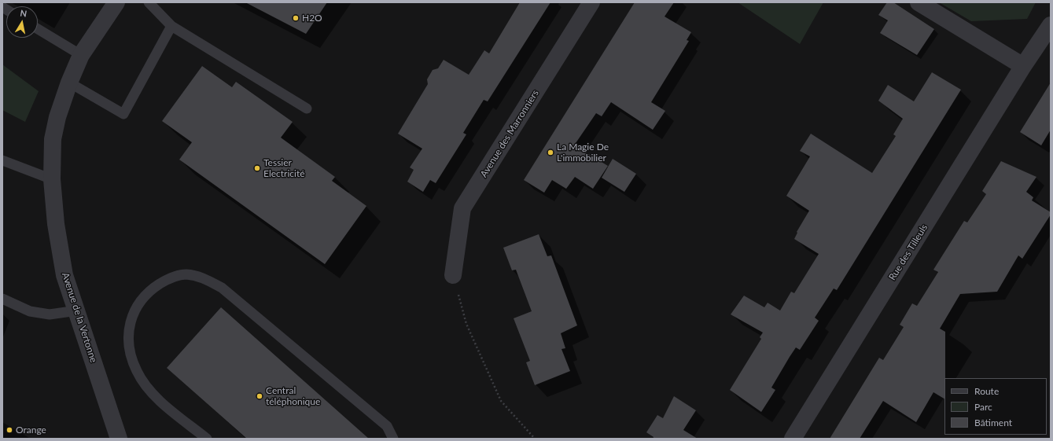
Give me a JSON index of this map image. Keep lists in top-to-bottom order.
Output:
{
  "streets": {
    "street": ["Avenue des Marronniers", "Rue des Tilleuls", "Avenue de la Vertonne"]
  },
  "places": [
    "H2O",
    "La Magie De L'immobilier",
    "Tessier Electricité",
    "Central téléphonique",
    "Orange"
  ],
  "legend": ["Route", "Parc", "Bâtiment"],
  "north": "top"
}
